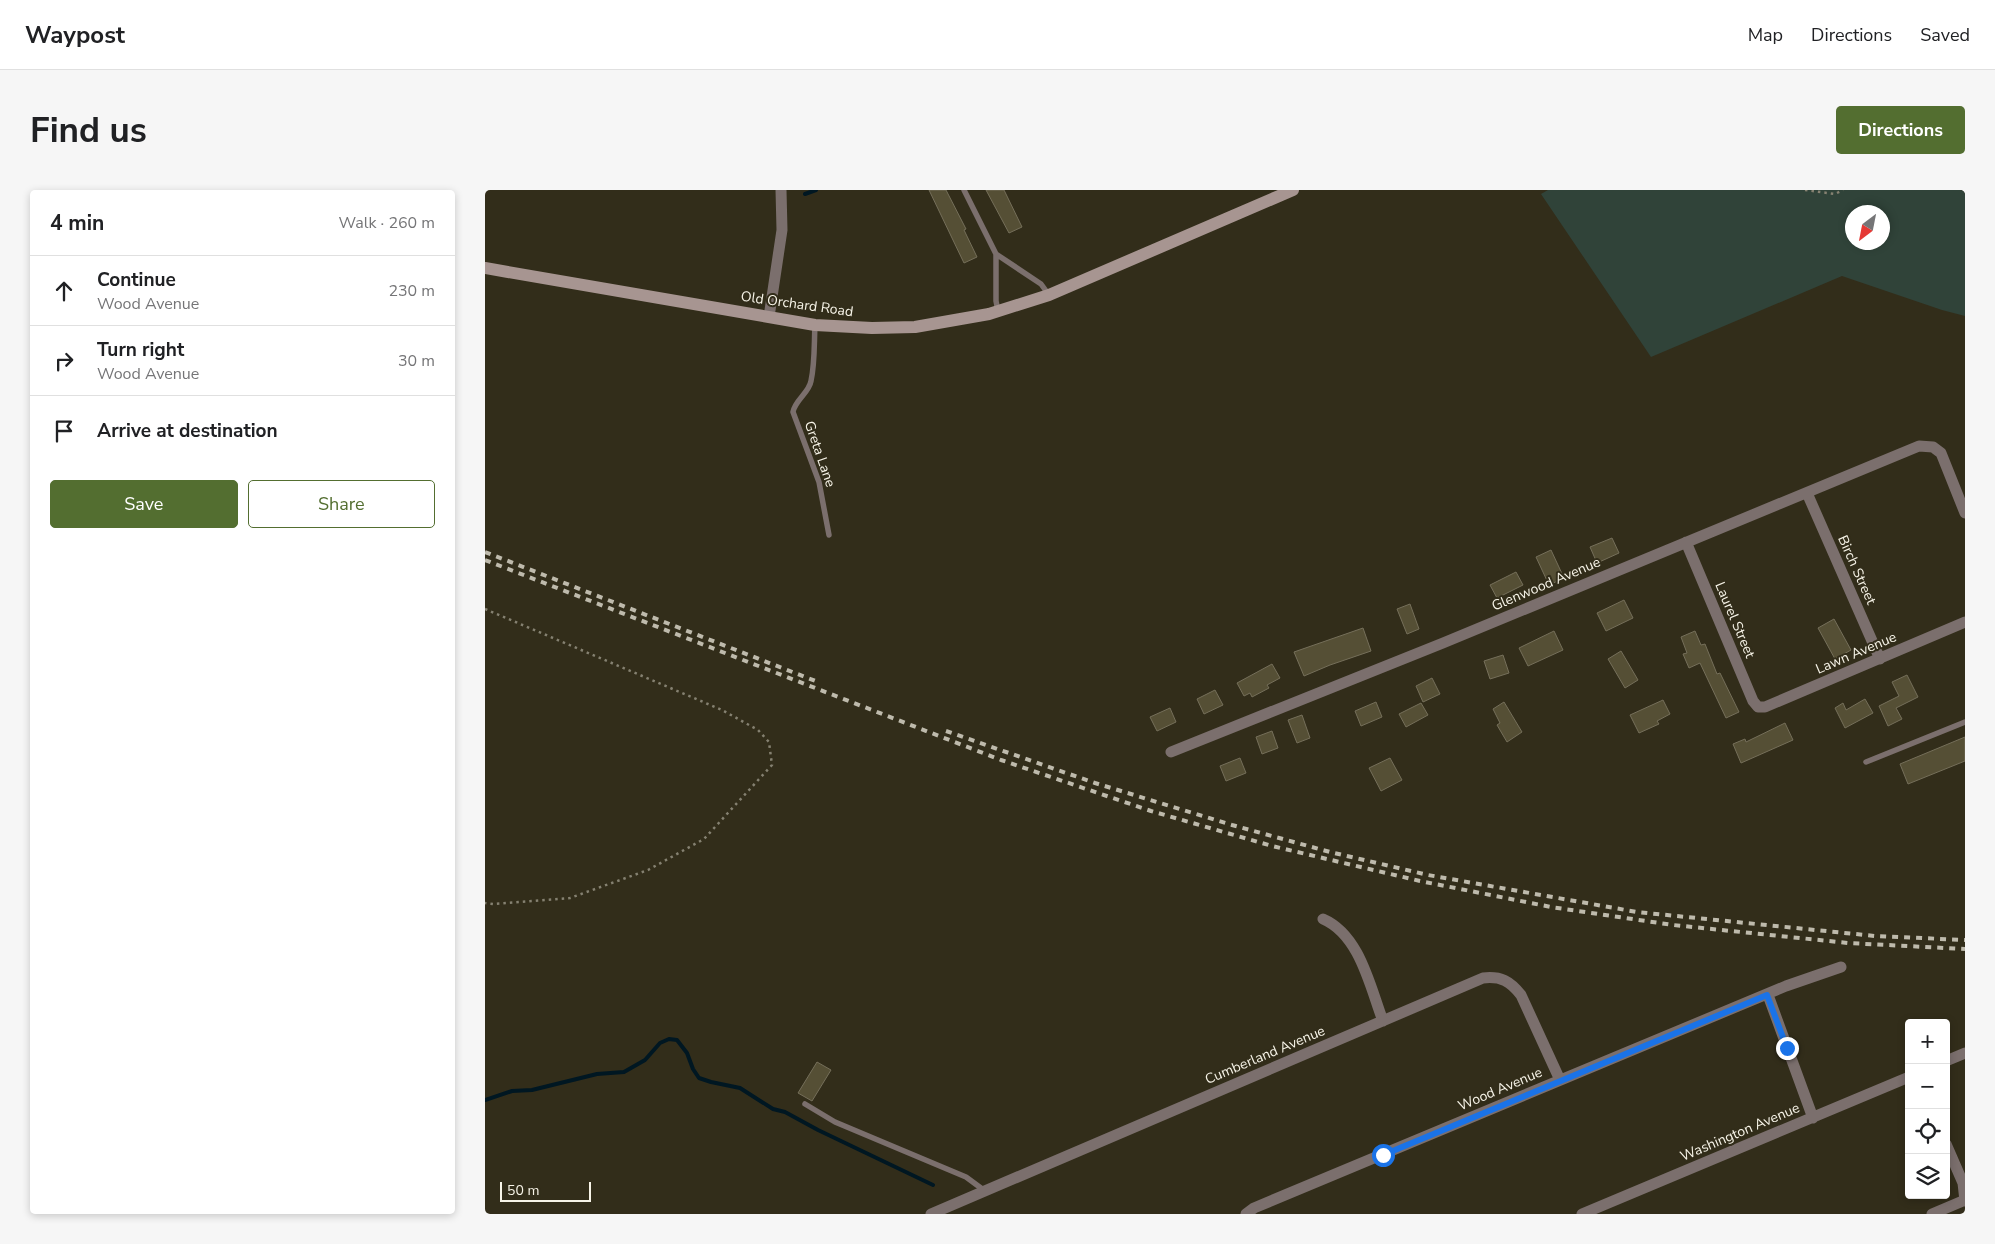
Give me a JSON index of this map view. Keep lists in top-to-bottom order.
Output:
{
  "streets": {
    "street": [
      "Old Orchard Road",
      "Birch Street",
      "Glenwood Avenue",
      "Laurel Street",
      "Lawn Avenue",
      "Cumberland Avenue",
      "Wood Avenue",
      "Washington Avenue"
    ],
    "lane": ["Greta Lane"]
  },
  "crossings": [
    ["Old Orchard Road", "Greta Lane"],
    ["Birch Street", "Glenwood Avenue"],
    ["Birch Street", "Lawn Avenue"],
    ["Glenwood Avenue", "Laurel Street"],
    ["Laurel Street", "Lawn Avenue"],
    ["Cumberland Avenue", "Wood Avenue"]
  ],
  "scale_bar": "50 m",
  "north": "bottom left",
  "page": {
    "header": "Waypost",
    "nav": ["Map", "Directions", "Saved"],
    "buttons": [
      "Directions",
      ["Save", "Share"]
    ],
    "title": "Find us",
    "heading": ["4 min", "Walk · 260 m"],
    "list": [
      ["Continue", "Wood Avenue", "230 m"],
      ["Turn right", "Wood Avenue", "30 m"],
      "Arrive at destination"
    ],
    "map_buttons": ["+", "−"],
    "scale": "50 m"
  }
}
